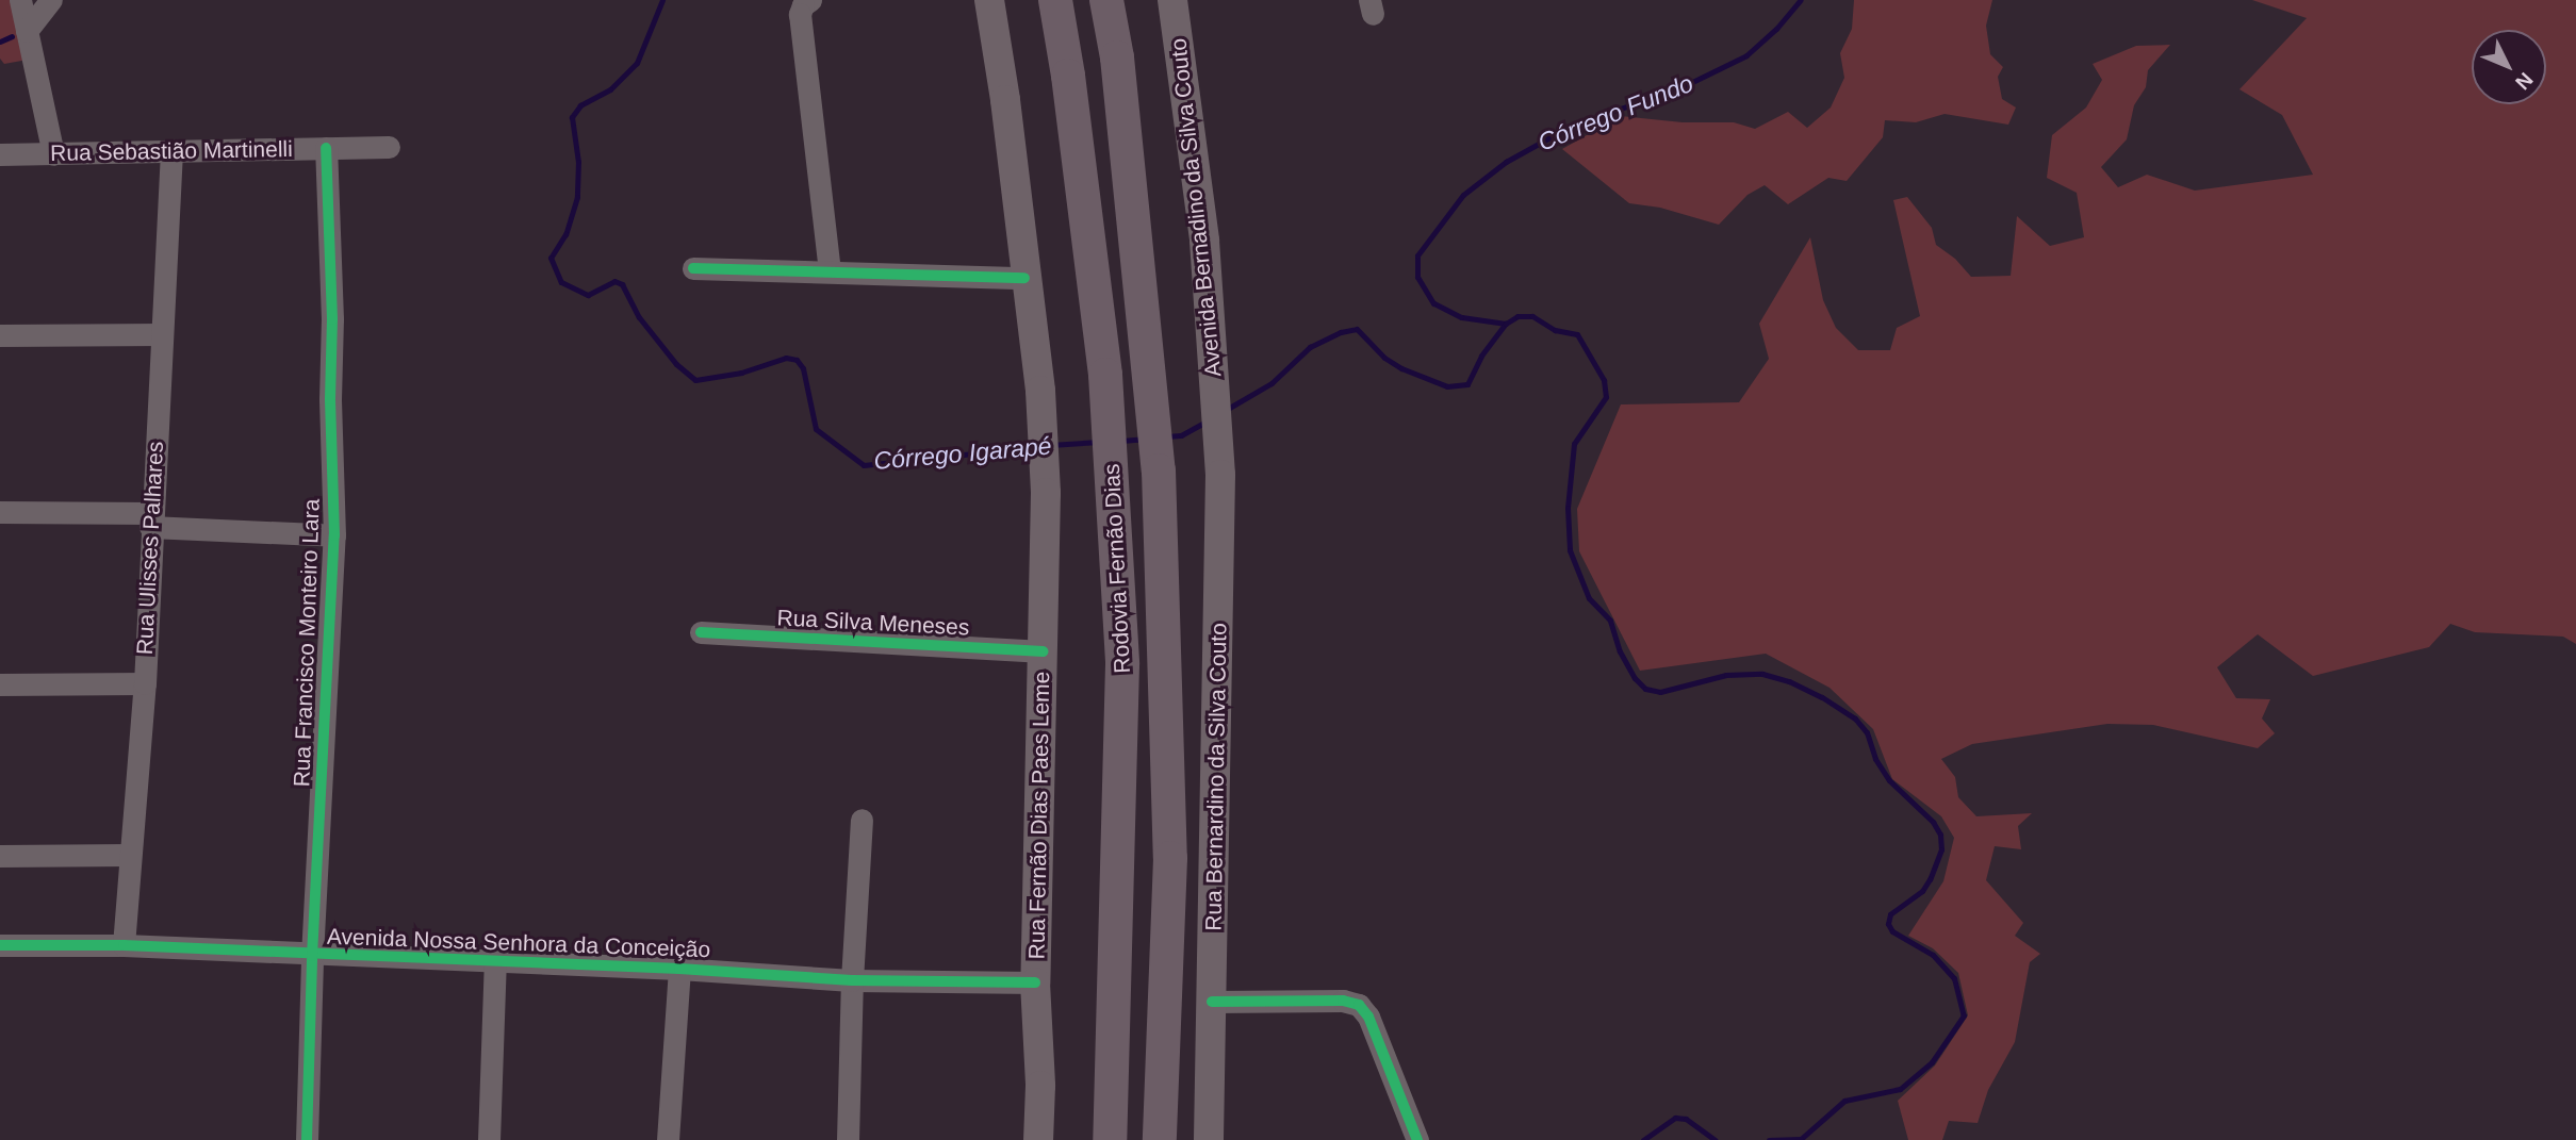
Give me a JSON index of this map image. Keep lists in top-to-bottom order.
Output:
{
  "streets": {
    "highway": ["Rodovia Fernão Dias"],
    "main road": ["Avenida Bernadino da Silva Couto", "Rua Bernardino da Silva Couto", "Rua Fernão Dias Paes Leme"],
    "street": [
      "Rua Sebastião Martinelli",
      "Rua Ulisses Palhares",
      "Rua Silva Meneses",
      "Rua Francisco Monteiro Lara",
      "Avenida Nossa Senhora da Conceição"
    ]
  },
  "crossings": [
    ["Rua Sebastião Martinelli", "Rua Ulisses Palhares"],
    ["Rua Sebastião Martinelli", "Rua Francisco Monteiro Lara"],
    ["Avenida Bernadino da Silva Couto", "Rua Bernardino da Silva Couto"],
    ["Rua Ulisses Palhares", "Avenida Nossa Senhora da Conceição"],
    ["Rua Silva Meneses", "Rua Fernão Dias Paes Leme"],
    ["Rua Francisco Monteiro Lara", "Avenida Nossa Senhora da Conceição"],
    ["Rua Fernão Dias Paes Leme", "Avenida Nossa Senhora da Conceição"]
  ],
  "water": ["Córrego Fundo", "Córrego Igarapé"],
  "north": "bottom right"
}
